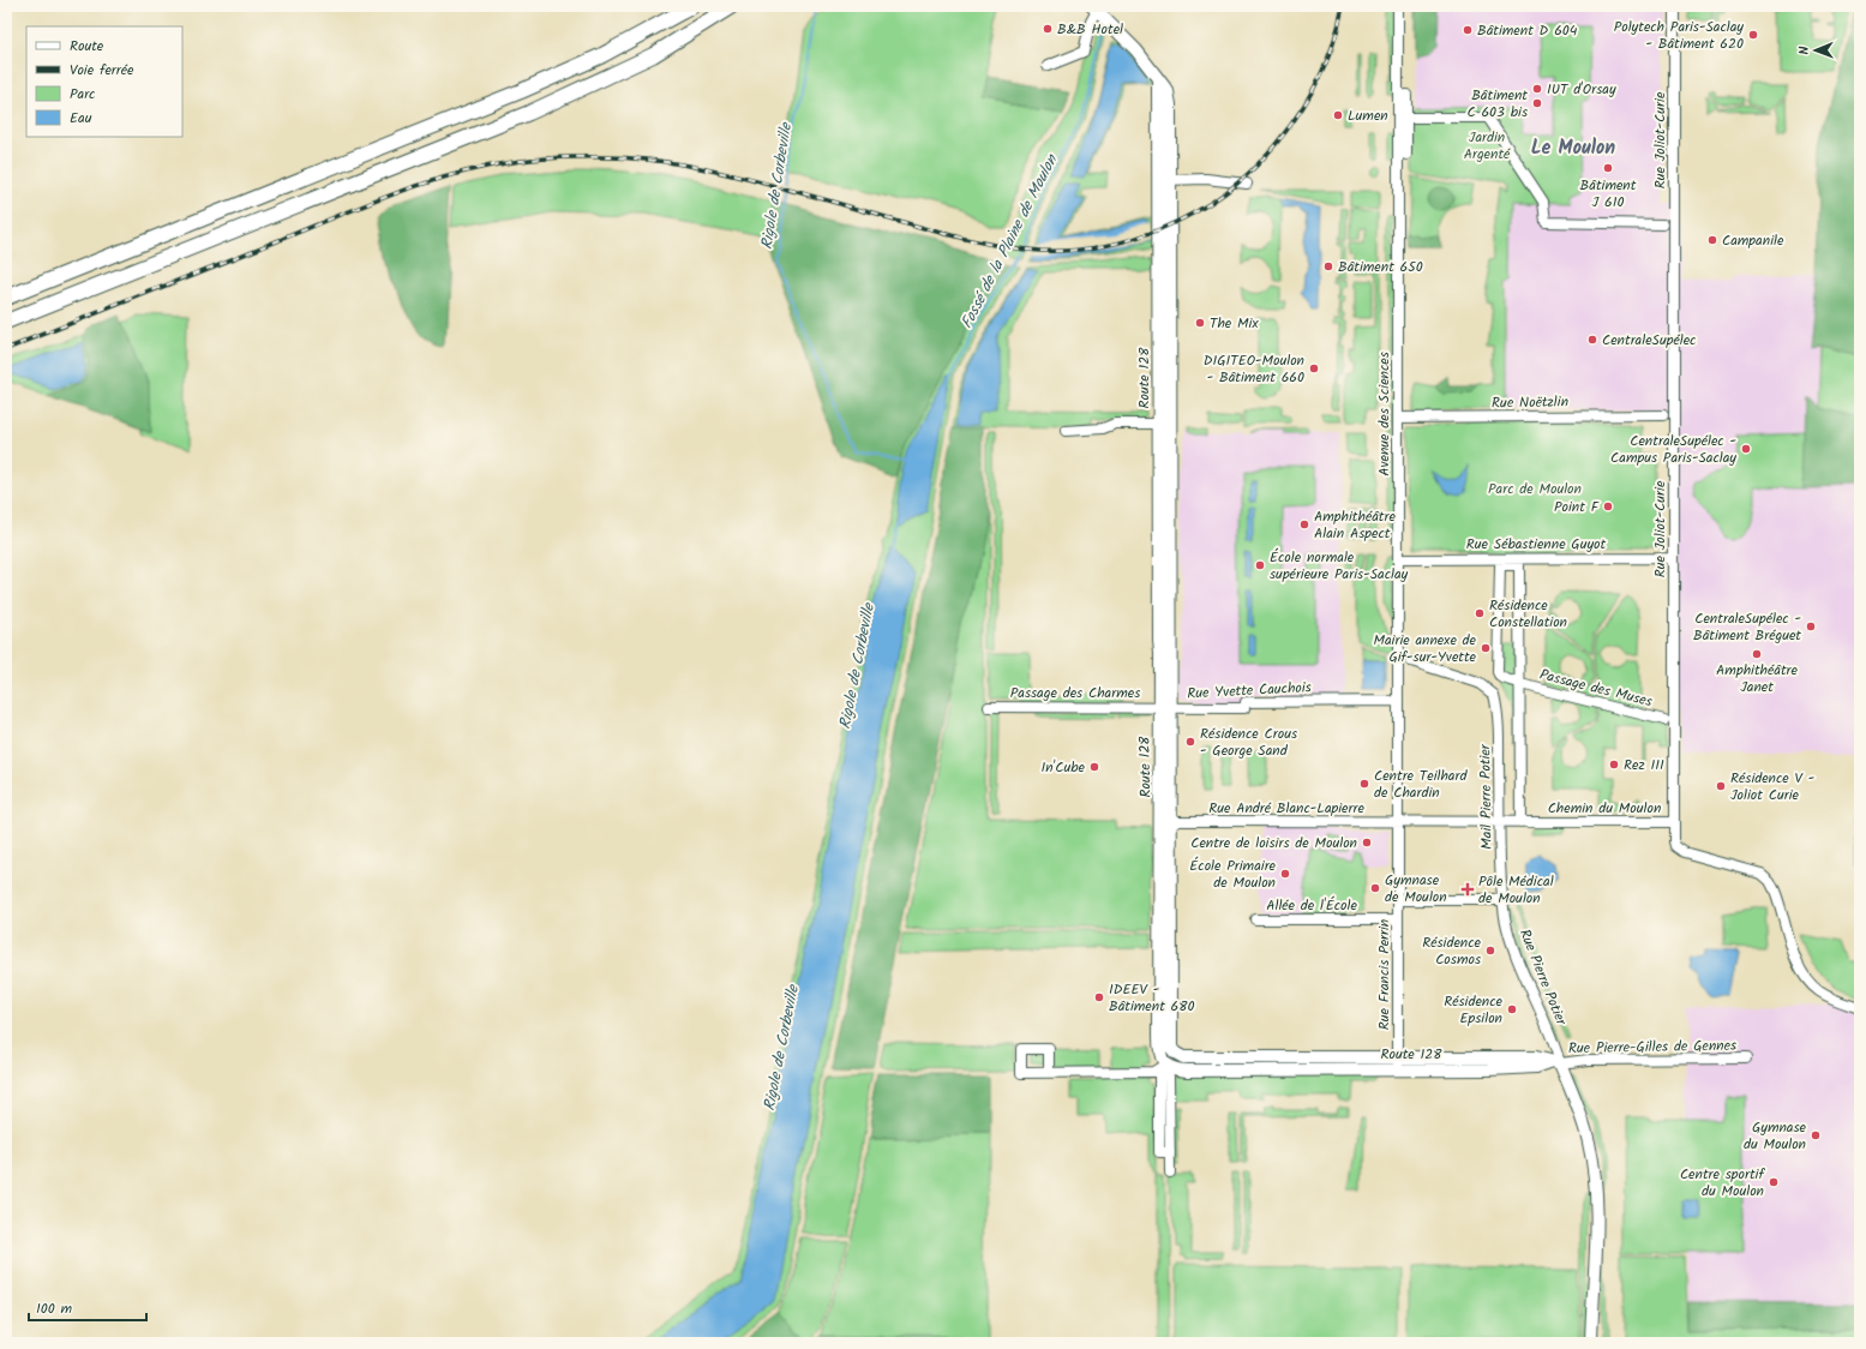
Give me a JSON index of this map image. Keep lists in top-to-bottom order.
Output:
{
  "streets": {
    "main road": ["Route 128"],
    "street": [
      "Rue Joliot-Curie",
      "Rue Noëtzlin",
      "Avenue des Sciences",
      "Rue Sébastienne Guyot",
      "Passage des Muses",
      "Rue Yvette Cauchois",
      "Passage des Charmes",
      "Mail Pierre Potier",
      "Rue André Blanc-Lapierre",
      "Chemin du Moulon",
      "Allée de l'École",
      "Rue Francis Perrin",
      "Rue Pierre Potier",
      "Rue Pierre-Gilles de Gennes"
    ]
  },
  "crossings": [
    ["Rue Joliot-Curie", "Rue Sébastienne Guyot"],
    ["Rue Joliot-Curie", "Chemin du Moulon"],
    ["Route 128", "Rue Yvette Cauchois"],
    ["Route 128", "Passage des Charmes"],
    ["Route 128", "Rue André Blanc-Lapierre"],
    ["Route 128", "Rue Francis Perrin"],
    ["Route 128", "Rue Pierre Potier"],
    ["Route 128", "Rue Pierre-Gilles de Gennes"],
    ["Rue Noëtzlin", "Avenue des Sciences"],
    ["Avenue des Sciences", "Rue Sébastienne Guyot"],
    ["Avenue des Sciences", "Rue Yvette Cauchois"],
    ["Avenue des Sciences", "Rue André Blanc-Lapierre"],
    ["Avenue des Sciences", "Rue Francis Perrin"],
    ["Rue Yvette Cauchois", "Passage des Charmes"],
    ["Mail Pierre Potier", "Rue André Blanc-Lapierre"],
    ["Mail Pierre Potier", "Chemin du Moulon"],
    ["Mail Pierre Potier", "Rue Pierre Potier"],
    ["Rue André Blanc-Lapierre", "Chemin du Moulon"],
    ["Rue André Blanc-Lapierre", "Rue Francis Perrin"],
    ["Allée de l'École", "Rue Francis Perrin"],
    ["Rue Pierre Potier", "Rue Pierre-Gilles de Gennes"]
  ],
  "districts": ["Le Moulon"],
  "water": ["Rigole de Corbeville", "Fossé de la Plaine de Moulon"],
  "parks": ["Jardin Argenté", "Parc de Moulon"],
  "places": {
    "other": [
      "B&B Hotel",
      "Bâtiment D 604",
      "Polytech Paris-Saclay - Bâtiment 620",
      "IUT d'Orsay",
      "Bâtiment C 603 bis",
      "Lumen",
      "Bâtiment J 610",
      "Campanile",
      "Bâtiment 650",
      "The Mix",
      "CentraleSupélec",
      "DIGITEO-Moulon - Bâtiment 660",
      "CentraleSupélec - Campus Paris-Saclay",
      "Point F",
      "Amphithéâtre Alain Aspect",
      "École normale supérieure Paris-Saclay",
      "Résidence Constellation",
      "CentraleSupélec - Bâtiment Bréguet",
      "Mairie annexe de Gif-sur-Yvette",
      "Amphithéâtre Janet",
      "Résidence Crous - George Sand",
      "Rez III",
      "In'Cube",
      "Centre Teilhard de Chardin",
      "Résidence V - Joliot Curie",
      "Centre de loisirs de Moulon",
      "École Primaire de Moulon",
      "Gymnase de Moulon",
      "Résidence Cosmos",
      "IDEEV - Bâtiment 680",
      "Résidence Epsilon",
      "Gymnase du Moulon",
      "Centre sportif du Moulon"
    ],
    "health": ["Pôle Médical de Moulon"]
  },
  "legend": [
    "Route",
    "Voie ferrée",
    "Parc",
    "Eau"
  ],
  "scale_bar": "100 m",
  "north": "left"
}
